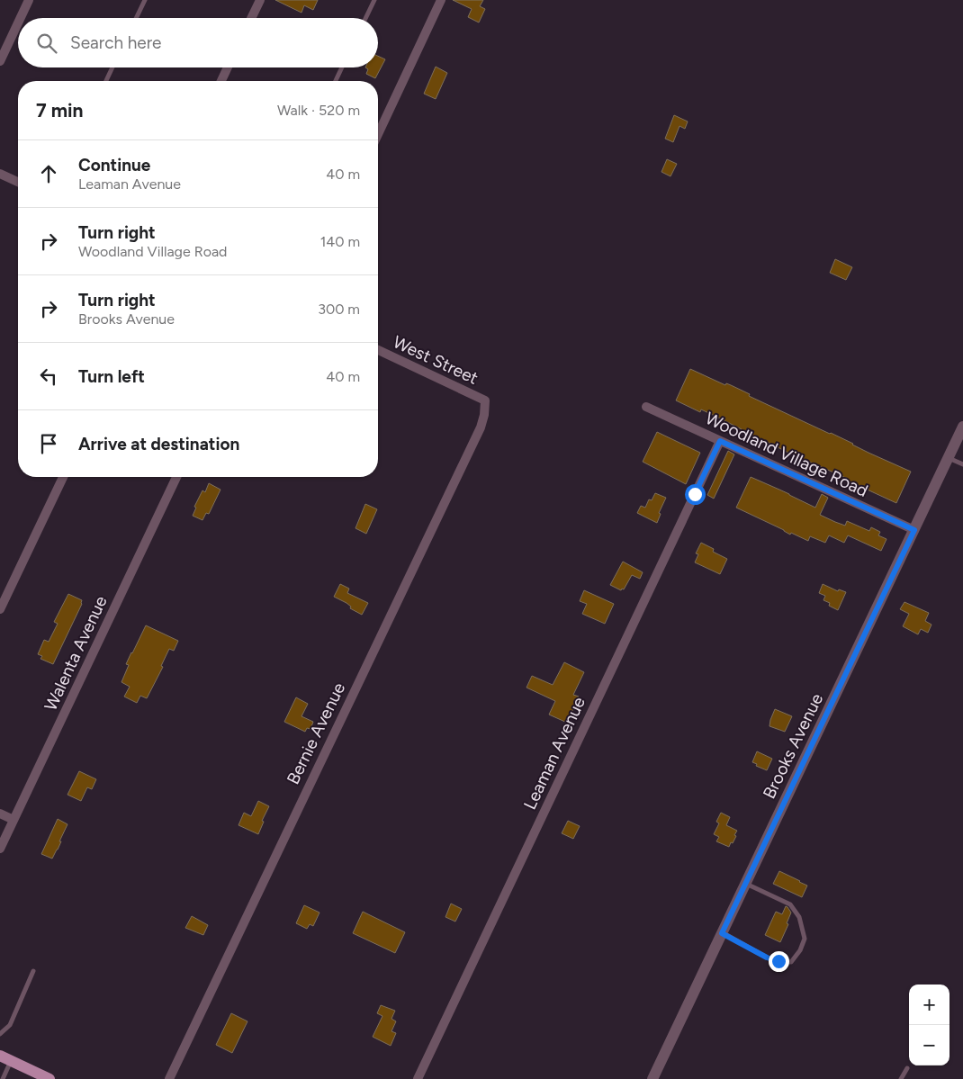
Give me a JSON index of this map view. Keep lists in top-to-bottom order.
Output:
{
  "streets": {
    "street": [
      "West Street",
      "Woodland Village Road",
      "Walenta Avenue",
      "Bernie Avenue",
      "Brooks Avenue",
      "Leaman Avenue"
    ]
  },
  "crossings": [
    ["West Street", "Bernie Avenue"],
    ["Woodland Village Road", "Brooks Avenue"],
    ["Woodland Village Road", "Leaman Avenue"]
  ],
  "page": {
    "search": "Search here",
    "heading": ["7 min", "Walk · 520 m"],
    "list": [
      ["Continue", "Leaman Avenue", "40 m"],
      ["Turn right", "Woodland Village Road", "140 m"],
      ["Turn right", "Brooks Avenue", "300 m"],
      ["Turn left", "40 m"],
      "Arrive at destination"
    ],
    "map_buttons": ["+", "−"]
  }
}
